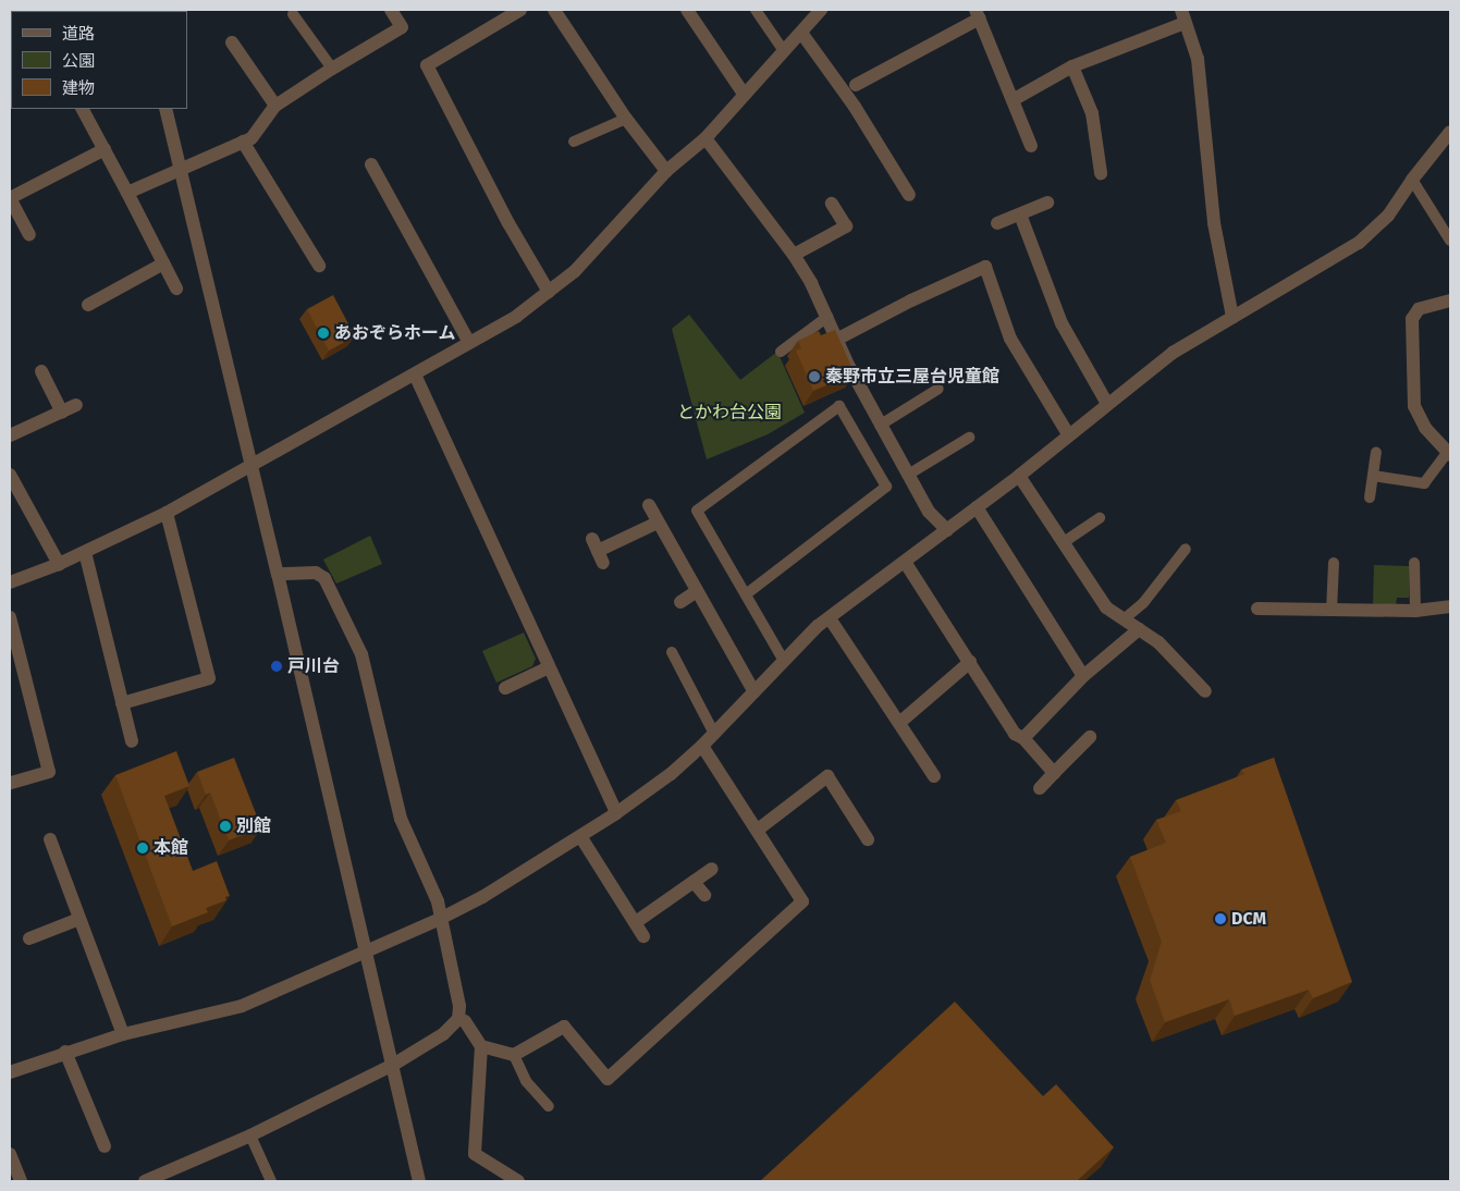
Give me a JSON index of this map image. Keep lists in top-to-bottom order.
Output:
{
  "parks": ["とかわ台公園"],
  "places": [
    "あおぞらホーム",
    "秦野市立三屋台児童館",
    "戸川台",
    "別館",
    "本館",
    "DCM"
  ],
  "legend": ["道路", "公園", "建物"]
}
